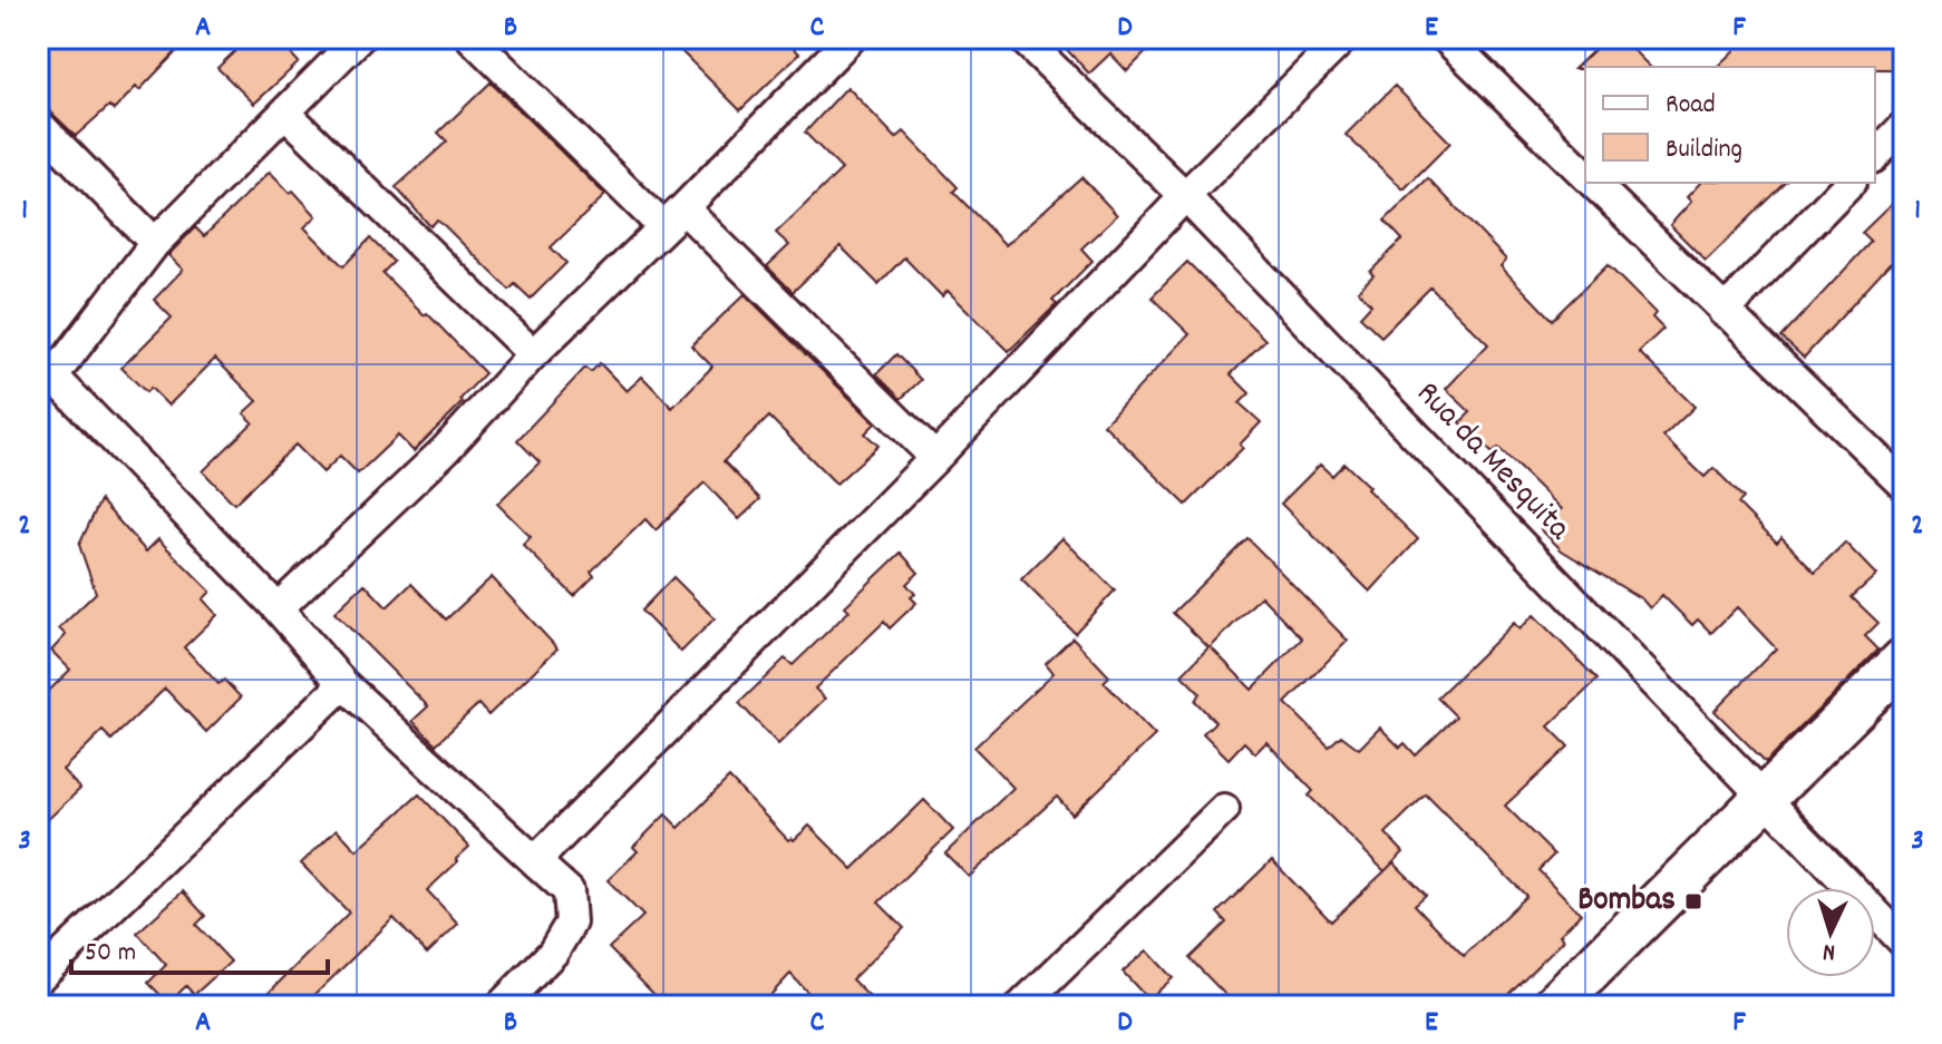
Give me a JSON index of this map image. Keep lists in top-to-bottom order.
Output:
{
  "streets": {
    "street": ["Rua da Mesquita"]
  },
  "places": {
    "transit": ["Bombas"]
  },
  "legend": ["Road", "Building"],
  "scale_bar": "50 m",
  "north": "bottom",
  "grid": {
    "columns": [
      "A",
      "B",
      "C",
      "D",
      "E",
      "F"
    ],
    "rows": ["1", "2", "3"]
  }
}
